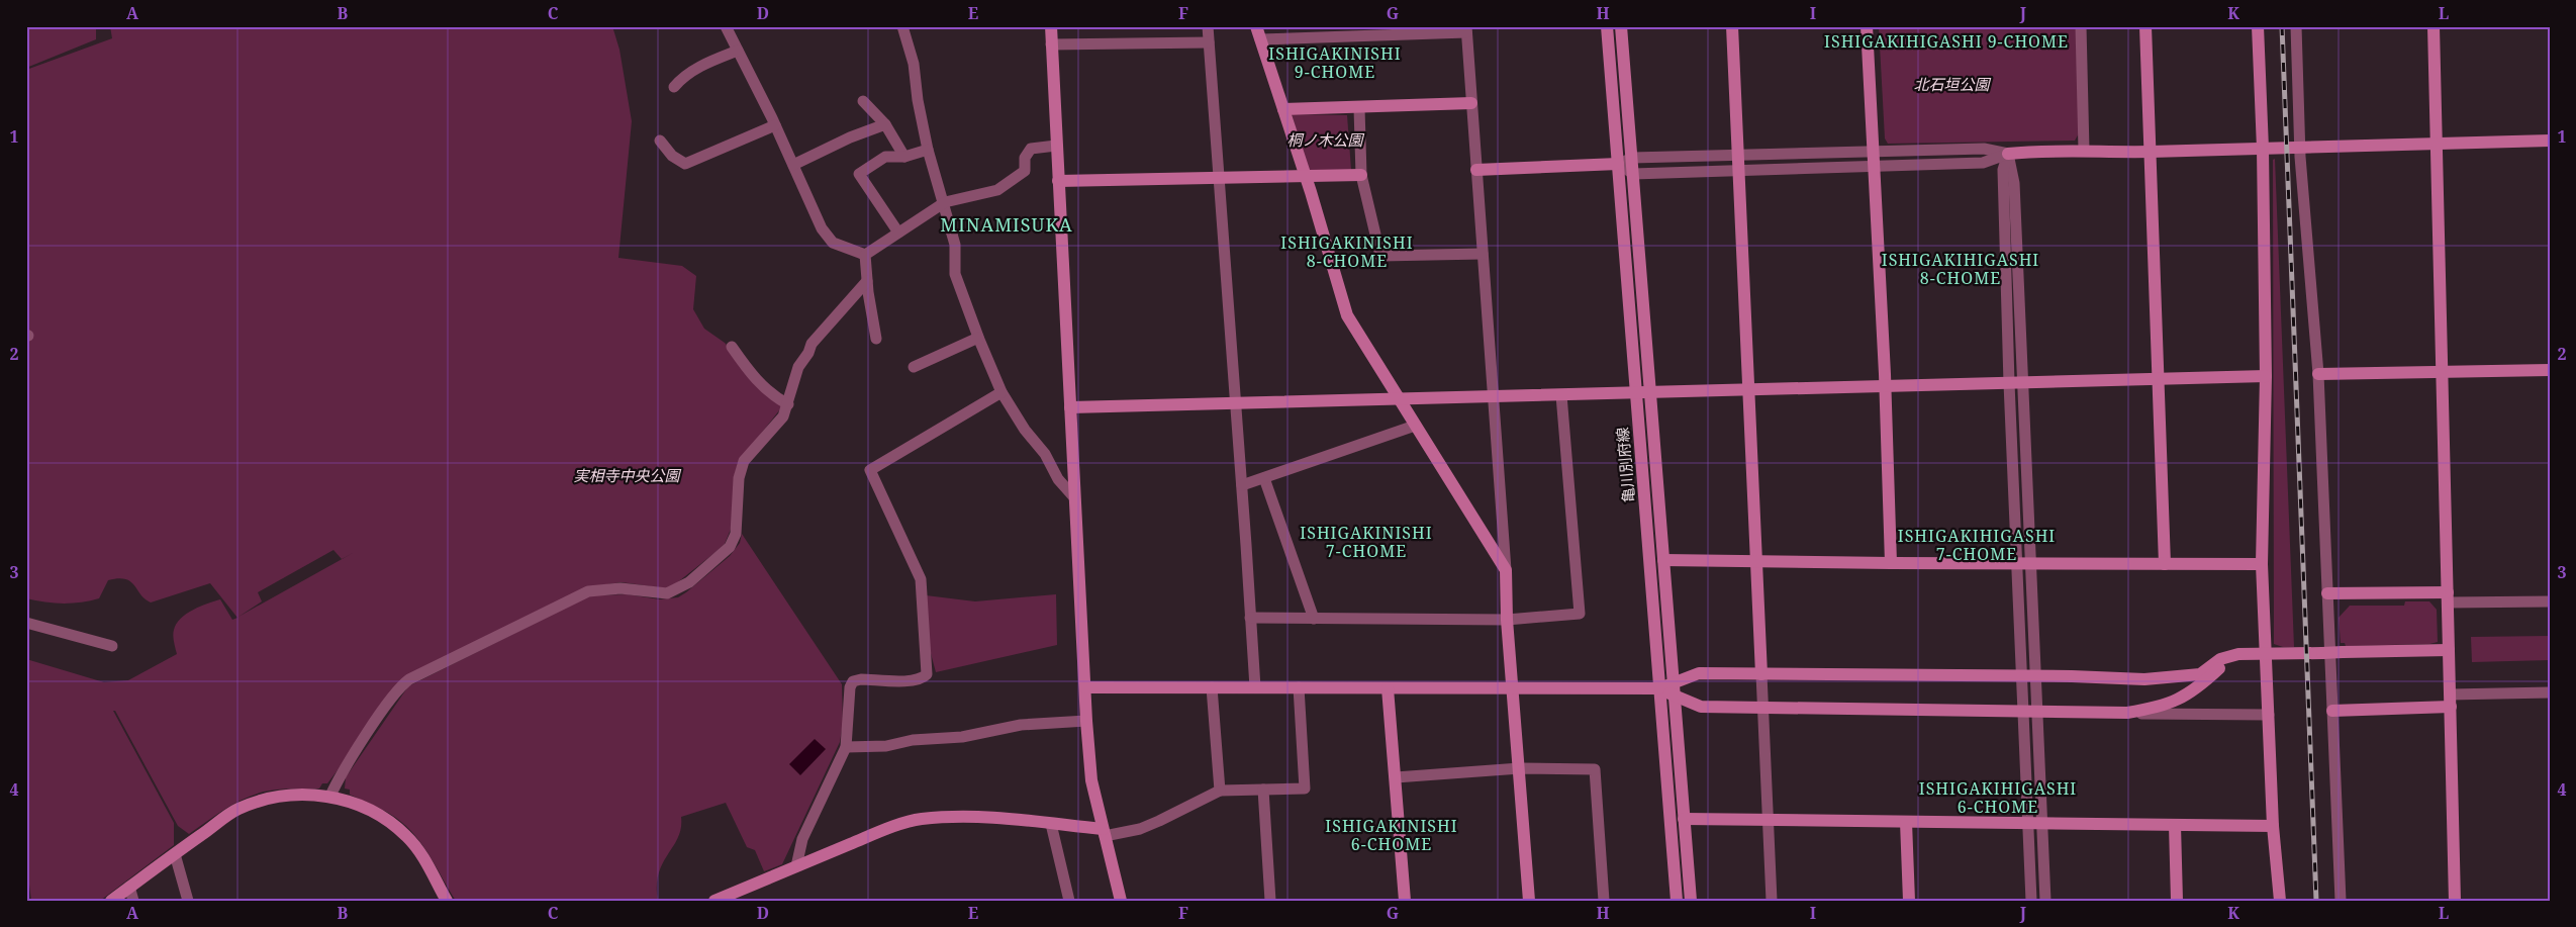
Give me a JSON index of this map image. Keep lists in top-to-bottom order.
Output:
{
  "streets": {
    "street": ["亀川別府線"]
  },
  "districts": [
    "ISHIGAKIHIGASHI 9-CHOME",
    "ISHIGAKINISHI 9-CHOME",
    "MINAMISUKA",
    "ISHIGAKINISHI 8-CHOME",
    "ISHIGAKIHIGASHI 8-CHOME",
    "ISHIGAKINISHI 7-CHOME",
    "ISHIGAKIHIGASHI 7-CHOME",
    "ISHIGAKIHIGASHI 6-CHOME",
    "ISHIGAKINISHI 6-CHOME"
  ],
  "parks": ["北石垣公園", "桐ノ木公園", "実相寺中央公園"],
  "grid": {
    "columns": [
      "A",
      "B",
      "C",
      "D",
      "E",
      "F",
      "G",
      "H",
      "I",
      "J",
      "K",
      "L"
    ],
    "rows": [
      "1",
      "2",
      "3",
      "4"
    ]
  }
}
